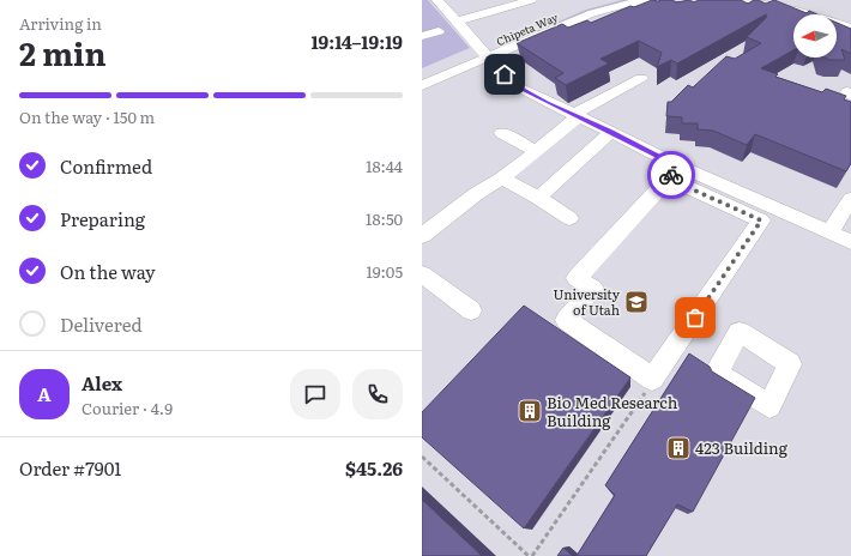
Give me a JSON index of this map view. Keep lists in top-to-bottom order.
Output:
{
  "streets": {
    "street": ["Chipeta Way"]
  },
  "places": {
    "school or university": ["University of Utah"],
    "building": ["Bio Med Research Building", "423 Building"]
  },
  "north": "left",
  "page": {
    "heading": ["2 min", "Arriving in", "19:14–19:19"],
    "panel": [
      "Alex",
      "Courier · 4.9",
      "Order #7901",
      "$45.26"
    ],
    "bar": "On the way · 150 m",
    "list": [
      ["Confirmed", "18:44"],
      ["Preparing", "18:50"],
      ["On the way", "19:05"],
      "Delivered"
    ],
    "round": "A"
  }
}
